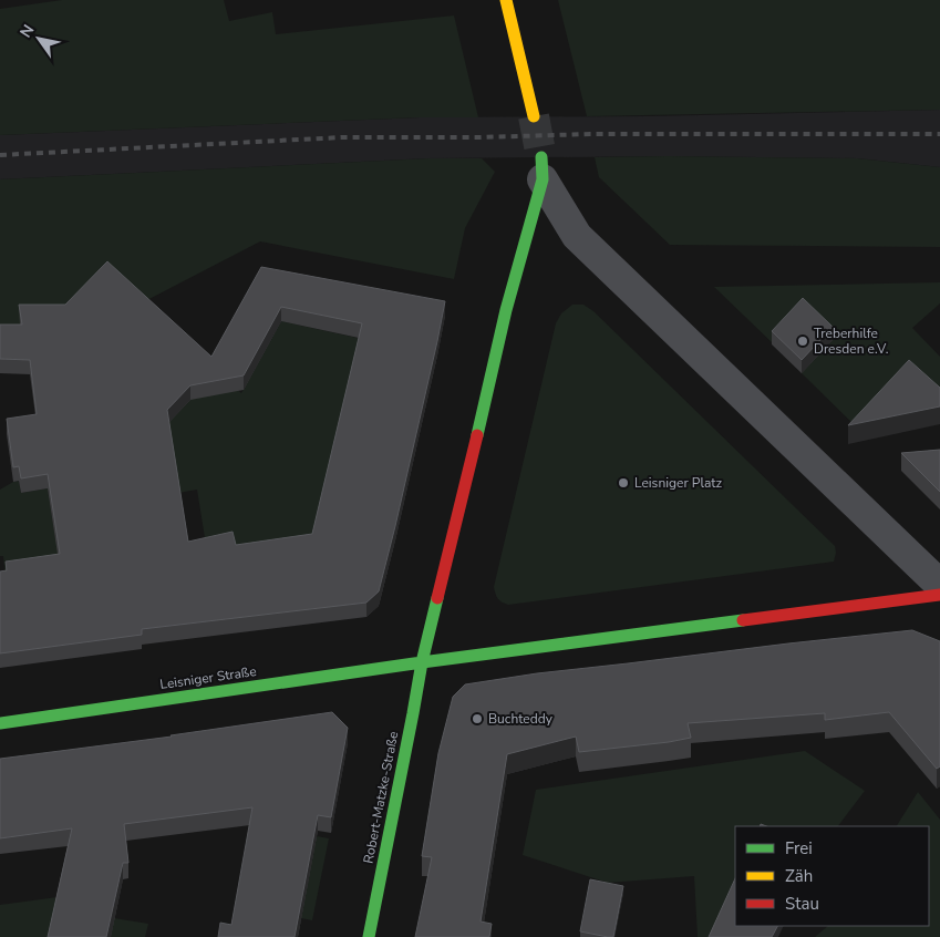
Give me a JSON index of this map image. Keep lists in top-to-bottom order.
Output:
{
  "streets": {
    "street": ["Leisniger Straße", "Robert-Matzke-Straße"]
  },
  "crossings": [
    ["Leisniger Straße", "Robert-Matzke-Straße"]
  ],
  "places": ["Treberhilfe Dresden e.V.", "Leisniger Platz", "Buchteddy"],
  "legend": ["Frei", "Zäh", "Stau"],
  "north": "top left"
}
